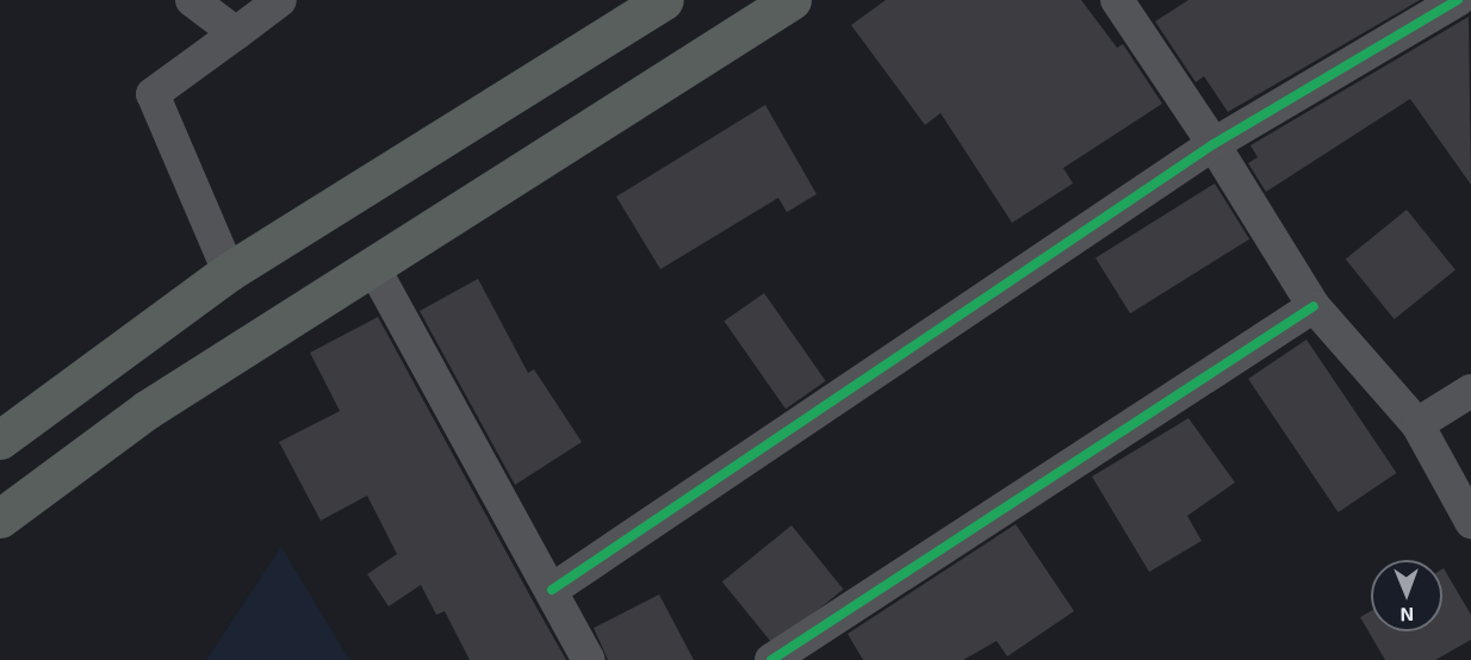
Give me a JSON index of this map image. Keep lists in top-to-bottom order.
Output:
{
  "north": "bottom"
}
